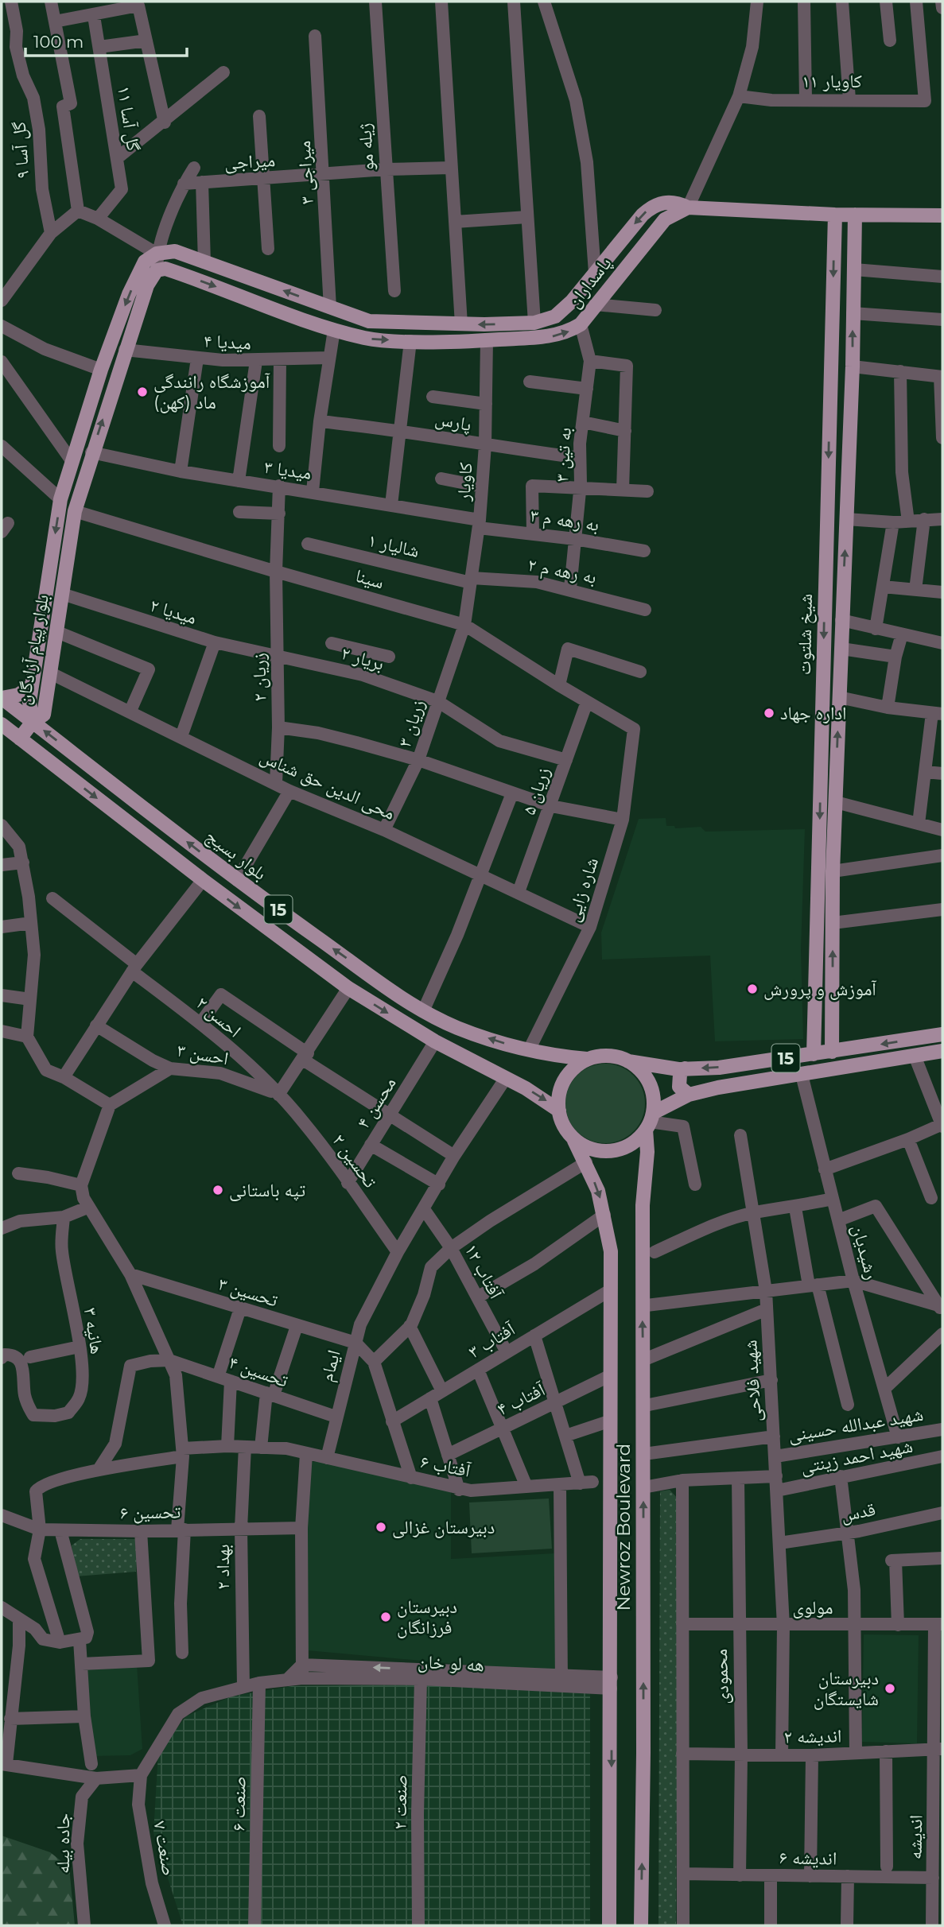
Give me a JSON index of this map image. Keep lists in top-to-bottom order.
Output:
{
  "streets": {
    "main road": [
      "پاسداران",
      "شیخ شلتوت",
      "بلوار پیام آزادگان",
      "بلوار بسیج",
      "15",
      "Newroz Boulevard"
    ],
    "street": [
      "کاویار ۱۱",
      "گل آسا ۱۱",
      "ژیله مو",
      "گل آسا ۹",
      "میراجی",
      "میراجی ۳",
      "میدیا ۴",
      "پارس",
      "به تین ۳",
      "میدیا ۳",
      "کاویار",
      "به رهه م ۳",
      "شالیار ۱",
      "به رهه م ۲",
      "سینا",
      "میدیا ۲",
      "بریار ۲",
      "زریان ۲",
      "زریان ۳",
      "محی الدین حق شناس",
      "زریان ۵",
      "شاره زایی",
      "احسن ۲",
      "احسن ۳",
      "محسن ۴",
      "تحسین ۲",
      "رشیدیان",
      "آفتاب ۱۲",
      "تحسین ۳",
      "هانیه ۳",
      "آفتاب ۳",
      "ایمام",
      "تحسین ۴",
      "شهید فلاحی",
      "آفتاب ۴",
      "شهید عبدالله حسینی",
      "شهید احمد زینتی",
      "آفتاب ۶",
      "تحسین ۶",
      "قدس",
      "بهداد ۲",
      "مولوی",
      "هه لو خان",
      "محمودی",
      "اندیشه ۲",
      "صنعت ۲",
      "صنعت ۶",
      "اندیشه",
      "جاده بیله",
      "صنعت ۷",
      "اندیشه ۶"
    ]
  },
  "crossings": [
    ["ژیله مو", "میراجی"],
    ["میراجی", "میراجی ۳"],
    ["پاسداران", "به تین ۳"],
    ["پاسداران", "کاویار"],
    ["پاسداران", "بلوار پیام آزادگان"],
    ["میدیا ۴", "بلوار پیام آزادگان"],
    ["پارس", "به تین ۳"],
    ["پارس", "کاویار"],
    ["به تین ۳", "به رهه م ۳"],
    ["به تین ۳", "به رهه م ۲"],
    ["میدیا ۳", "کاویار"],
    ["میدیا ۳", "به رهه م ۳"],
    ["میدیا ۳", "بلوار پیام آزادگان"],
    ["میدیا ۳", "زریان ۲"],
    ["کاویار", "به رهه م ۳"],
    ["کاویار", "شالیار ۱"],
    ["کاویار", "به رهه م ۲"],
    ["کاویار", "سینا"],
    ["کاویار", "زریان ۳"],
    ["شالیار ۱", "به رهه م ۲"],
    ["سینا", "بلوار پیام آزادگان"],
    ["سینا", "زریان ۲"],
    ["سینا", "زریان ۳"],
    ["سینا", "زریان ۵"],
    ["سینا", "شاره زایی"],
    ["میدیا ۲", "بلوار پیام آزادگان"],
    ["میدیا ۲", "بریار ۲"],
    ["میدیا ۲", "زریان ۲"],
    ["شیخ شلتوت", "15"],
    ["بلوار پیام آزادگان", "محی الدین حق شناس"],
    ["بلوار پیام آزادگان", "بلوار بسیج"],
    ["بریار ۲", "زریان ۲"],
    ["بریار ۲", "زریان ۳"],
    ["بریار ۲", "زریان ۵"],
    ["زریان ۲", "محی الدین حق شناس"],
    ["زریان ۳", "محی الدین حق شناس"],
    ["محی الدین حق شناس", "زریان ۵"],
    ["محی الدین حق شناس", "شاره زایی"],
    ["بلوار بسیج", "شاره زایی"],
    ["بلوار بسیج", "15"],
    ["بلوار بسیج", "Newroz Boulevard"],
    ["15", "محسن ۴"],
    ["15", "رشیدیان"],
    ["15", "ایمام"],
    ["15", "Newroz Boulevard"],
    ["احسن ۲", "احسن ۳"],
    ["احسن ۲", "تحسین ۲"],
    ["احسن ۳", "تحسین ۲"],
    ["محسن ۴", "تحسین ۲"],
    ["تحسین ۲", "ایمام"],
    ["رشیدیان", "شهید عبدالله حسینی"],
    ["آفتاب ۱۲", "آفتاب ۳"],
    ["آفتاب ۱۲", "ایمام"],
    ["تحسین ۳", "ایمام"],
    ["آفتاب ۳", "Newroz Boulevard"],
    ["ایمام", "تحسین ۴"],
    ["ایمام", "آفتاب ۶"],
    ["شهید فلاحی", "شهید عبدالله حسینی"],
    ["شهید فلاحی", "شهید احمد زینتی"],
    ["شهید فلاحی", "قدس"],
    ["شهید فلاحی", "مولوی"],
    ["شهید فلاحی", "اندیشه ۲"],
    ["آفتاب ۴", "Newroz Boulevard"],
    ["تحسین ۶", "بهداد ۲"],
    ["مولوی", "محمودی"],
    ["مولوی", "اندیشه"],
    ["هه لو خان", "صنعت ۲"],
    ["هه لو خان", "صنعت ۶"],
    ["محمودی", "اندیشه ۲"],
    ["محمودی", "اندیشه ۶"],
    ["اندیشه ۲", "اندیشه"],
    ["اندیشه", "اندیشه ۶"]
  ],
  "places": [
    "آموزشگاه رانندگی ماد (کهن)",
    "اداره جهاد",
    "آموزش و پرورش",
    "تپه باستانی",
    "دبیرستان غزالی",
    "دبیرستان فرزانگان",
    "دبیرستان شایستگان"
  ],
  "scale_bar": "100 m"
}
